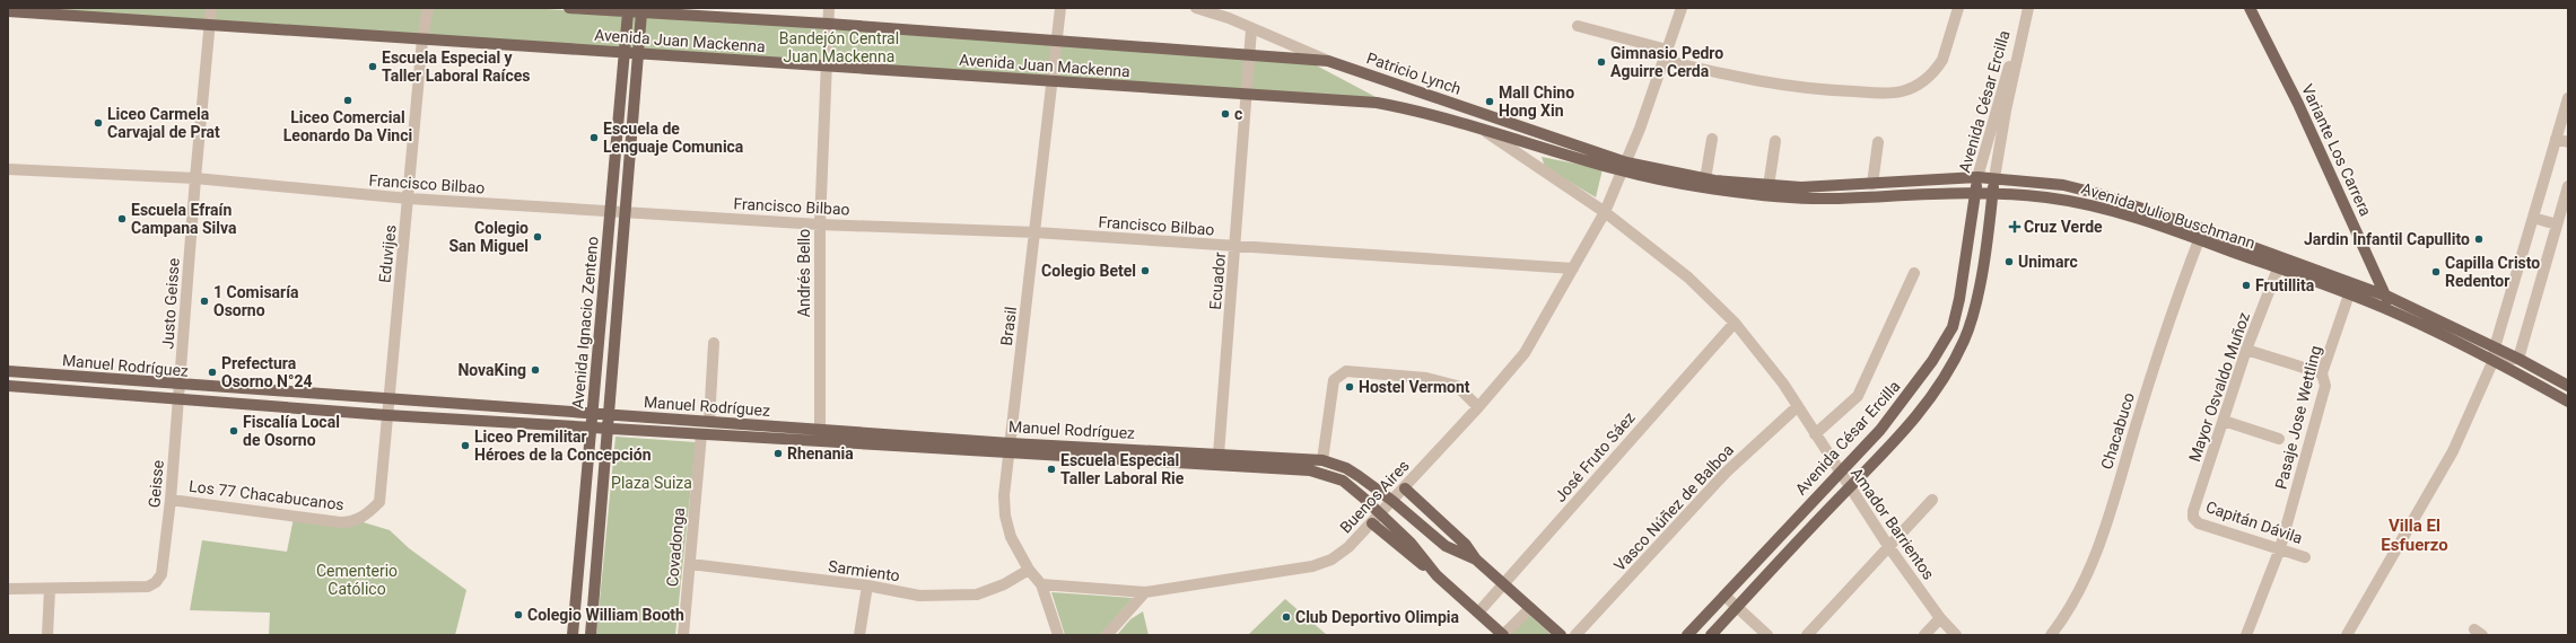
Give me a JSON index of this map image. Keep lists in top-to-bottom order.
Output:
{
  "streets": {
    "main road": [
      "Avenida Juan Mackenna",
      "Patricio Lynch",
      "Avenida César Ercilla",
      "Variante Los Carrera",
      "Avenida Julio Buschmann",
      "Avenida Ignacio Zenteno",
      "Manuel Rodríguez"
    ],
    "street": [
      "Francisco Bilbao",
      "Eduvijes",
      "Andrés Bello",
      "Ecuador",
      "Justo Geisse",
      "Brasil",
      "Mayor Osvaldo Muñoz",
      "Pasaje Jose Wettling",
      "Chacabuco",
      "José Fruto Sáez",
      "Geisse",
      "Los 77 Chacabucanos",
      "Buenos Aires",
      "Vasco Núñez de Balboa",
      "Capitán Dávila",
      "Amador Barrientos",
      "Covadonga",
      "Sarmiento"
    ]
  },
  "crossings": [
    ["Avenida Juan Mackenna", "Patricio Lynch"],
    ["Avenida Juan Mackenna", "Avenida Julio Buschmann"],
    ["Avenida Juan Mackenna", "Eduvijes"],
    ["Avenida Juan Mackenna", "Andrés Bello"],
    ["Avenida Juan Mackenna", "Ecuador"],
    ["Avenida Juan Mackenna", "Justo Geisse"],
    ["Avenida Juan Mackenna", "Avenida Ignacio Zenteno"],
    ["Avenida Juan Mackenna", "Brasil"],
    ["Avenida Juan Mackenna", "Buenos Aires"],
    ["Avenida Juan Mackenna", "Amador Barrientos"],
    ["Patricio Lynch", "Avenida Julio Buschmann"],
    ["Patricio Lynch", "Ecuador"],
    ["Patricio Lynch", "Buenos Aires"],
    ["Avenida César Ercilla", "Avenida Julio Buschmann"],
    ["Avenida César Ercilla", "Amador Barrientos"],
    ["Variante Los Carrera", "Avenida Julio Buschmann"],
    ["Francisco Bilbao", "Eduvijes"],
    ["Francisco Bilbao", "Andrés Bello"],
    ["Francisco Bilbao", "Ecuador"],
    ["Francisco Bilbao", "Justo Geisse"],
    ["Francisco Bilbao", "Avenida Ignacio Zenteno"],
    ["Francisco Bilbao", "Brasil"],
    ["Francisco Bilbao", "Buenos Aires"],
    ["Avenida Julio Buschmann", "Mayor Osvaldo Muñoz"],
    ["Avenida Julio Buschmann", "Pasaje Jose Wettling"],
    ["Avenida Julio Buschmann", "Chacabuco"],
    ["Avenida Julio Buschmann", "Buenos Aires"],
    ["Eduvijes", "Manuel Rodríguez"],
    ["Eduvijes", "Los 77 Chacabucanos"],
    ["Andrés Bello", "Manuel Rodríguez"],
    ["Ecuador", "Manuel Rodríguez"],
    ["Justo Geisse", "Manuel Rodríguez"],
    ["Justo Geisse", "Geisse"],
    ["Avenida Ignacio Zenteno", "Manuel Rodríguez"],
    ["Brasil", "Manuel Rodríguez"],
    ["Brasil", "Buenos Aires"],
    ["Brasil", "Sarmiento"],
    ["Manuel Rodríguez", "Geisse"],
    ["Manuel Rodríguez", "Buenos Aires"],
    ["Manuel Rodríguez", "Covadonga"],
    ["Mayor Osvaldo Muñoz", "Capitán Dávila"],
    ["Pasaje Jose Wettling", "Capitán Dávila"],
    ["José Fruto Sáez", "Amador Barrientos"],
    ["Geisse", "Los 77 Chacabucanos"],
    ["Buenos Aires", "Amador Barrientos"],
    ["Vasco Núñez de Balboa", "Amador Barrientos"],
    ["Covadonga", "Sarmiento"]
  ],
  "districts": ["Villa El Esfuerzo"],
  "parks": ["Bandejón Central Juan Mackenna", "Plaza Suiza", "Cementerio Católico"],
  "places": {
    "other": [
      "Gimnasio Pedro Aguirre Cerda",
      "Escuela Especial y Taller Laboral Raíces",
      "Liceo Comercial Leonardo Da Vinci",
      "Mall Chino Hong Xin",
      "c",
      "Liceo Carmela Carvajal de Prat",
      "Escuela de Lenguaje Comunica",
      "Escuela Efraín Campana Silva",
      "Colegio San Miguel",
      "Jardin Infantil Capullito",
      "Unimarc",
      "Colegio Betel",
      "Capilla Cristo Redentor",
      "Frutillita",
      "1 Comisaría Osorno",
      "NovaKing",
      "Prefectura Osorno N°24",
      "Hostel Vermont",
      "Fiscalía Local de Osorno",
      "Liceo Premilitar Héroes de la Concepción",
      "Rhenania",
      "Escuela Especial Taller Laboral Rie",
      "Colegio William Booth",
      "Club Deportivo Olimpia"
    ],
    "health": ["Cruz Verde"]
  }
}
